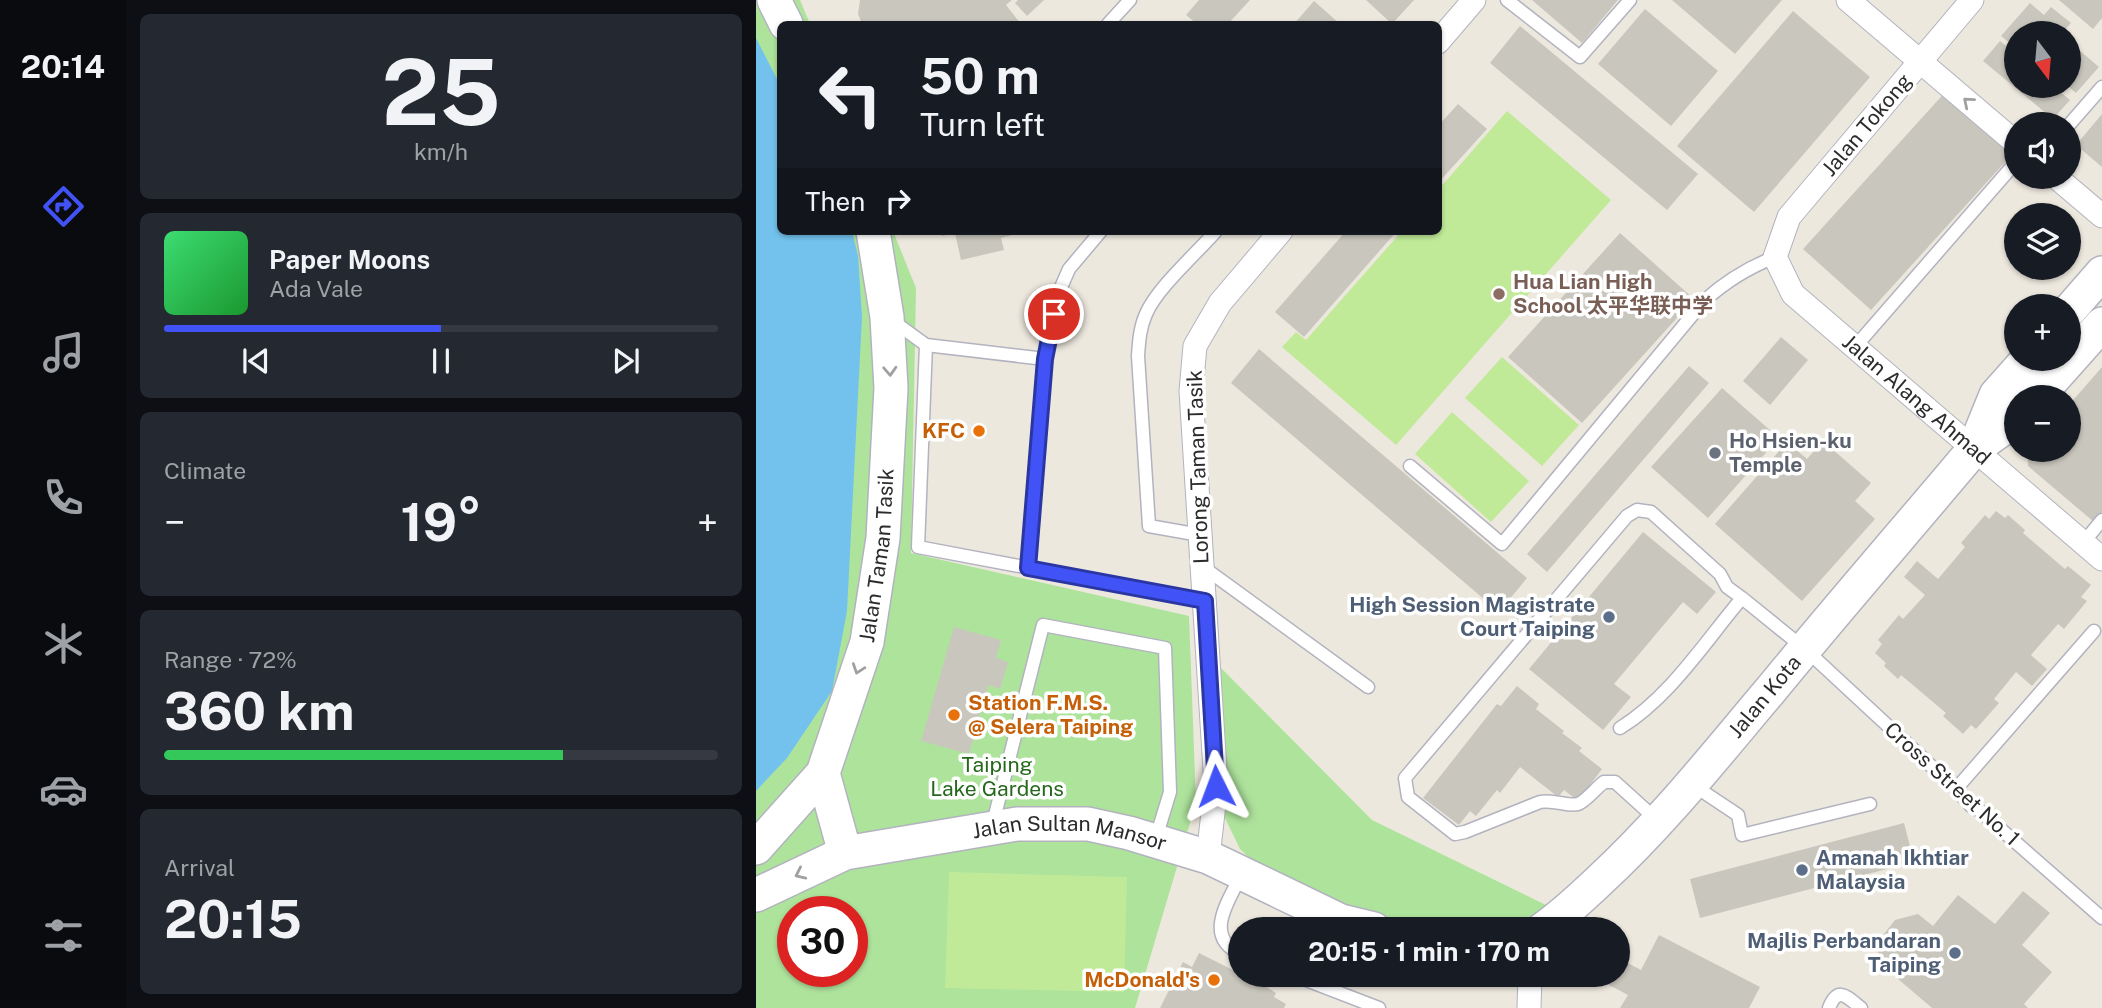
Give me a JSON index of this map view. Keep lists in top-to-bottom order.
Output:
{
  "streets": {
    "main road": ["Jalan Taman Tasik", "Jalan Kota", "Jalan Sultan Mansor"],
    "street": ["Jalan Tokong", "Jalan Alang Ahmad", "Lorong Taman Tasik"],
    "lane": ["Cross Street No. 1"]
  },
  "crossings": [
    ["Jalan Tokong", "Jalan Alang Ahmad"],
    ["Jalan Alang Ahmad", "Jalan Kota"],
    ["Lorong Taman Tasik", "Jalan Sultan Mansor"],
    ["Jalan Kota", "Cross Street No. 1"]
  ],
  "one_way": ["Jalan Taman Tasik"],
  "parks": ["Taiping Lake Gardens"],
  "places": [
    "Hua Lian High School 太平华联中学",
    "KFC",
    "Ho Hsien-ku Temple",
    "High Session Magistrate Court Taiping",
    "Station F.M.S. @ Selera Taiping",
    "Amanah Ikhtiar Malaysia",
    "Majlis Perbandaran Taiping",
    "McDonald's"
  ],
  "north": "bottom",
  "page": {
    "tabs": "20:14",
    "tile": [
      ["25", "km/h"],
      "Climate",
      ["Range · 72%", "360 km"],
      ["Arrival", "20:15"]
    ],
    "map_buttons": ["+", "−"],
    "turn": ["50 m", "Turn left"],
    "then": "Then",
    "song": ["Paper Moons", "Ada Vale"],
    "heat": ["−", "19°", "+"],
    "limit": "30",
    "trip": "20:15 · 1 min · 170 m"
  }
}
